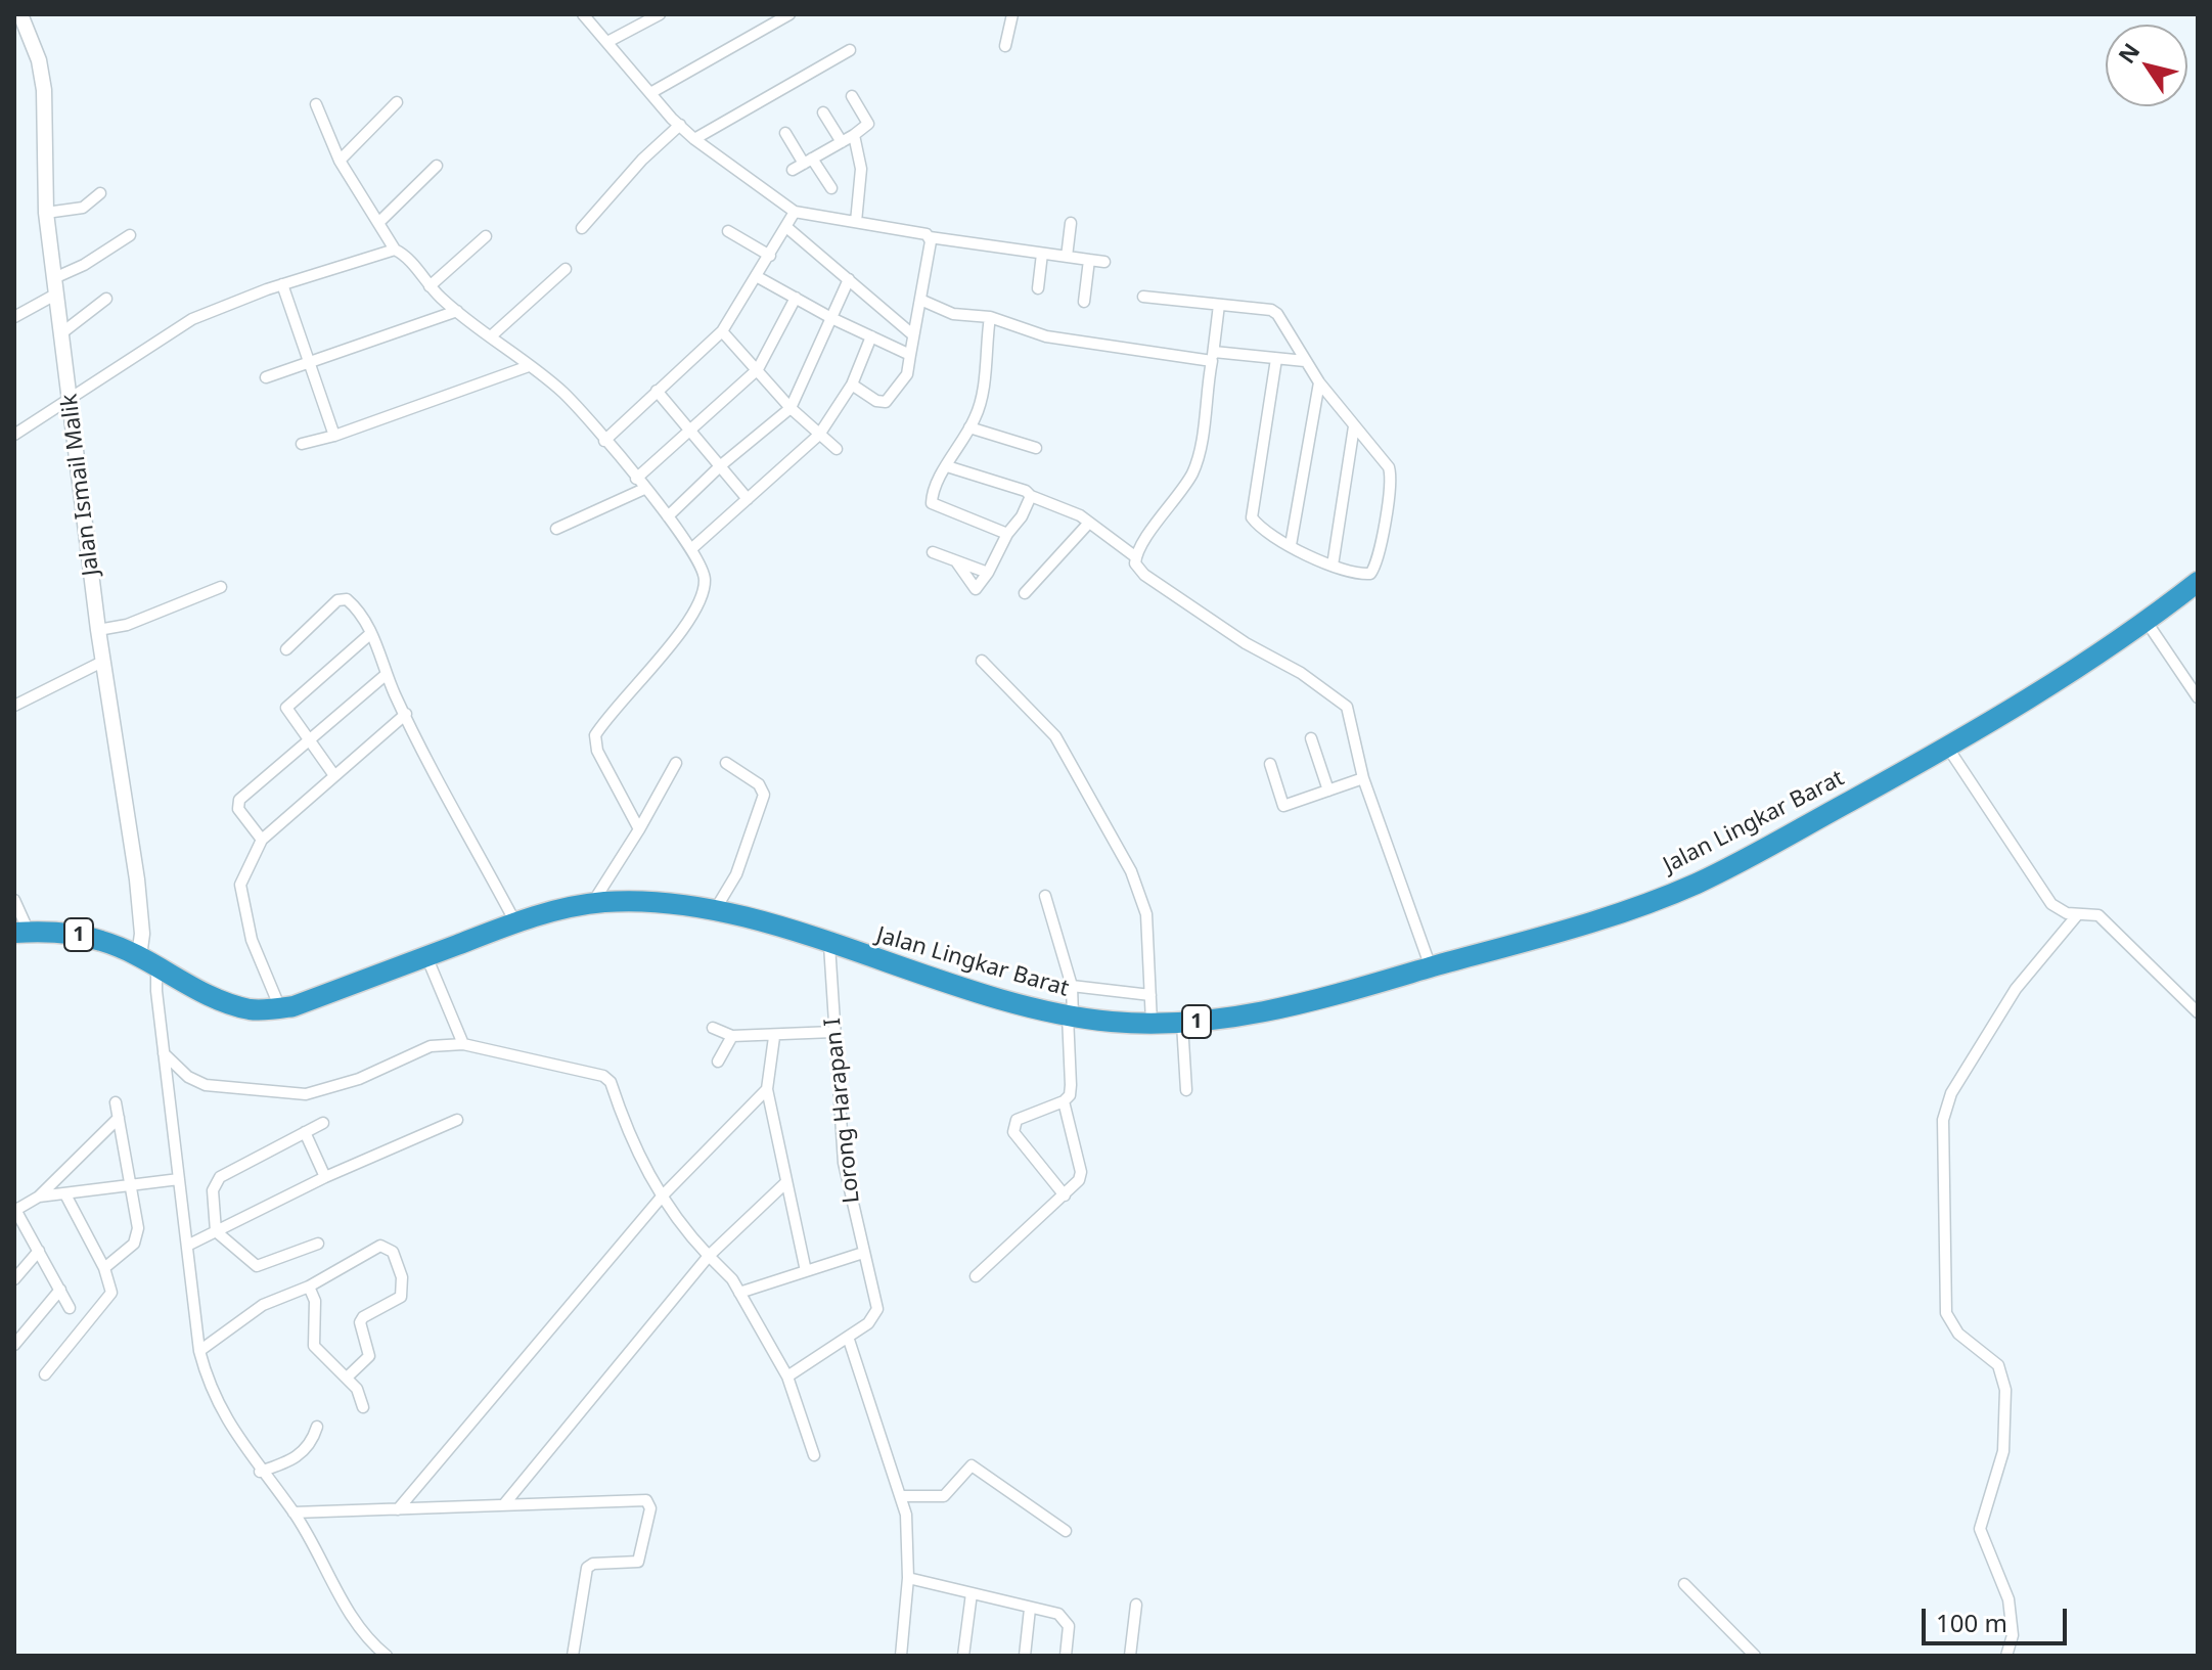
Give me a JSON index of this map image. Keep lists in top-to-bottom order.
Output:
{
  "streets": {
    "highway": ["Jalan Lingkar Barat", "1"],
    "main road": ["Jalan Ismail Malik"],
    "street": ["Lorong Harapan I"]
  },
  "crossings": [
    ["Jalan Ismail Malik", "Jalan Lingkar Barat"],
    ["Jalan Lingkar Barat", "Lorong Harapan I"]
  ],
  "scale_bar": "100 m",
  "north": "top left"
}
